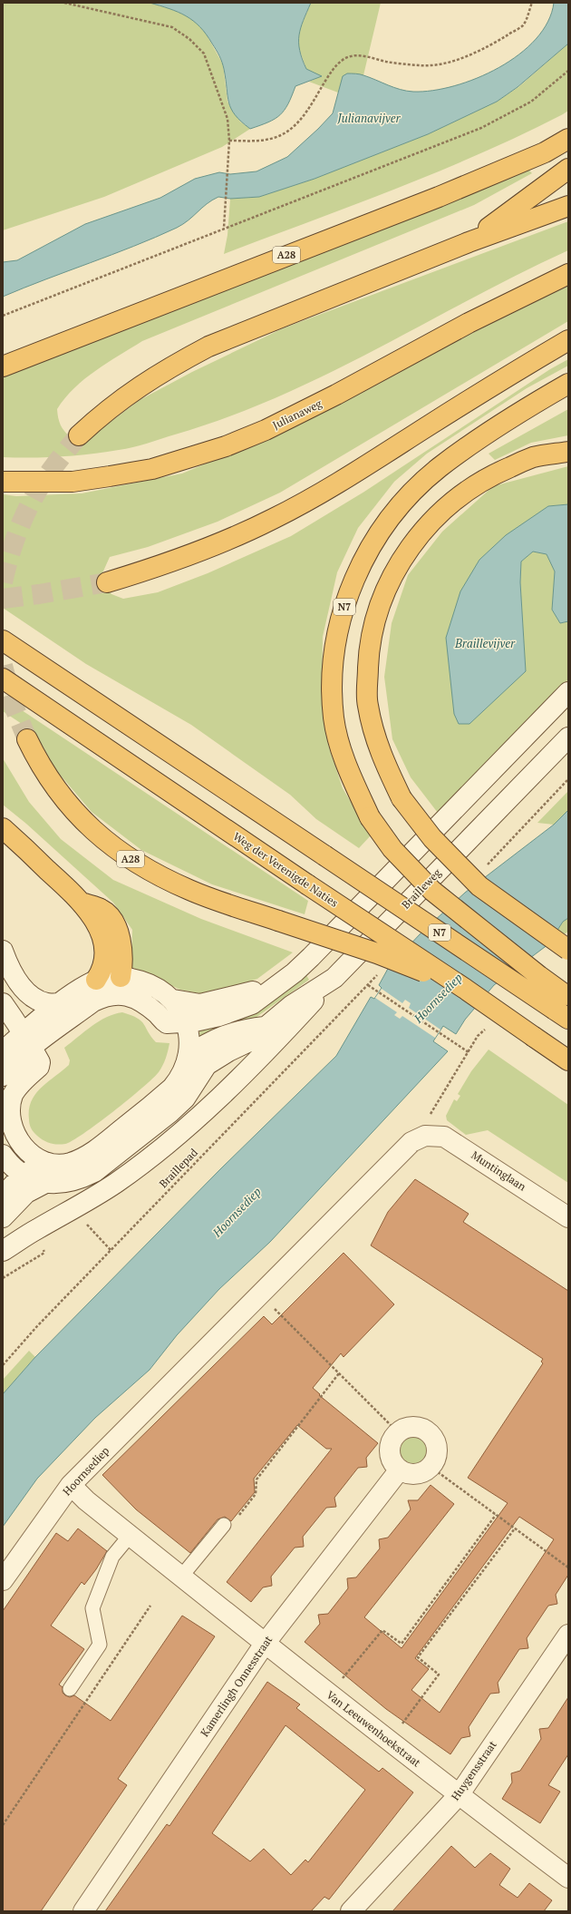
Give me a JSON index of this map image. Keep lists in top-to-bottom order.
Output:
{
  "streets": {
    "highway": [
      "A28",
      "Julianaweg",
      "N7",
      "Weg der Verenigde Naties"
    ],
    "main road": [
      "Brailleweg",
      "Muntinglaan",
      "Hoornsediep",
      "Kamerlingh Onnesstraat",
      "Van Leeuwenhoekstraat",
      "Huygensstraat"
    ],
    "path": ["Braillepad"]
  },
  "crossings": [
    ["A28", "Weg der Verenigde Naties"],
    ["Braillepad", "Muntinglaan"],
    ["Braillepad", "Hoornsediep"],
    ["Muntinglaan", "Hoornsediep"],
    ["Hoornsediep", "Van Leeuwenhoekstraat"],
    ["Kamerlingh Onnesstraat", "Van Leeuwenhoekstraat"],
    ["Van Leeuwenhoekstraat", "Huygensstraat"]
  ],
  "water": ["Julianavijver", "Braillevijver", "Hoornsediep"]
}
